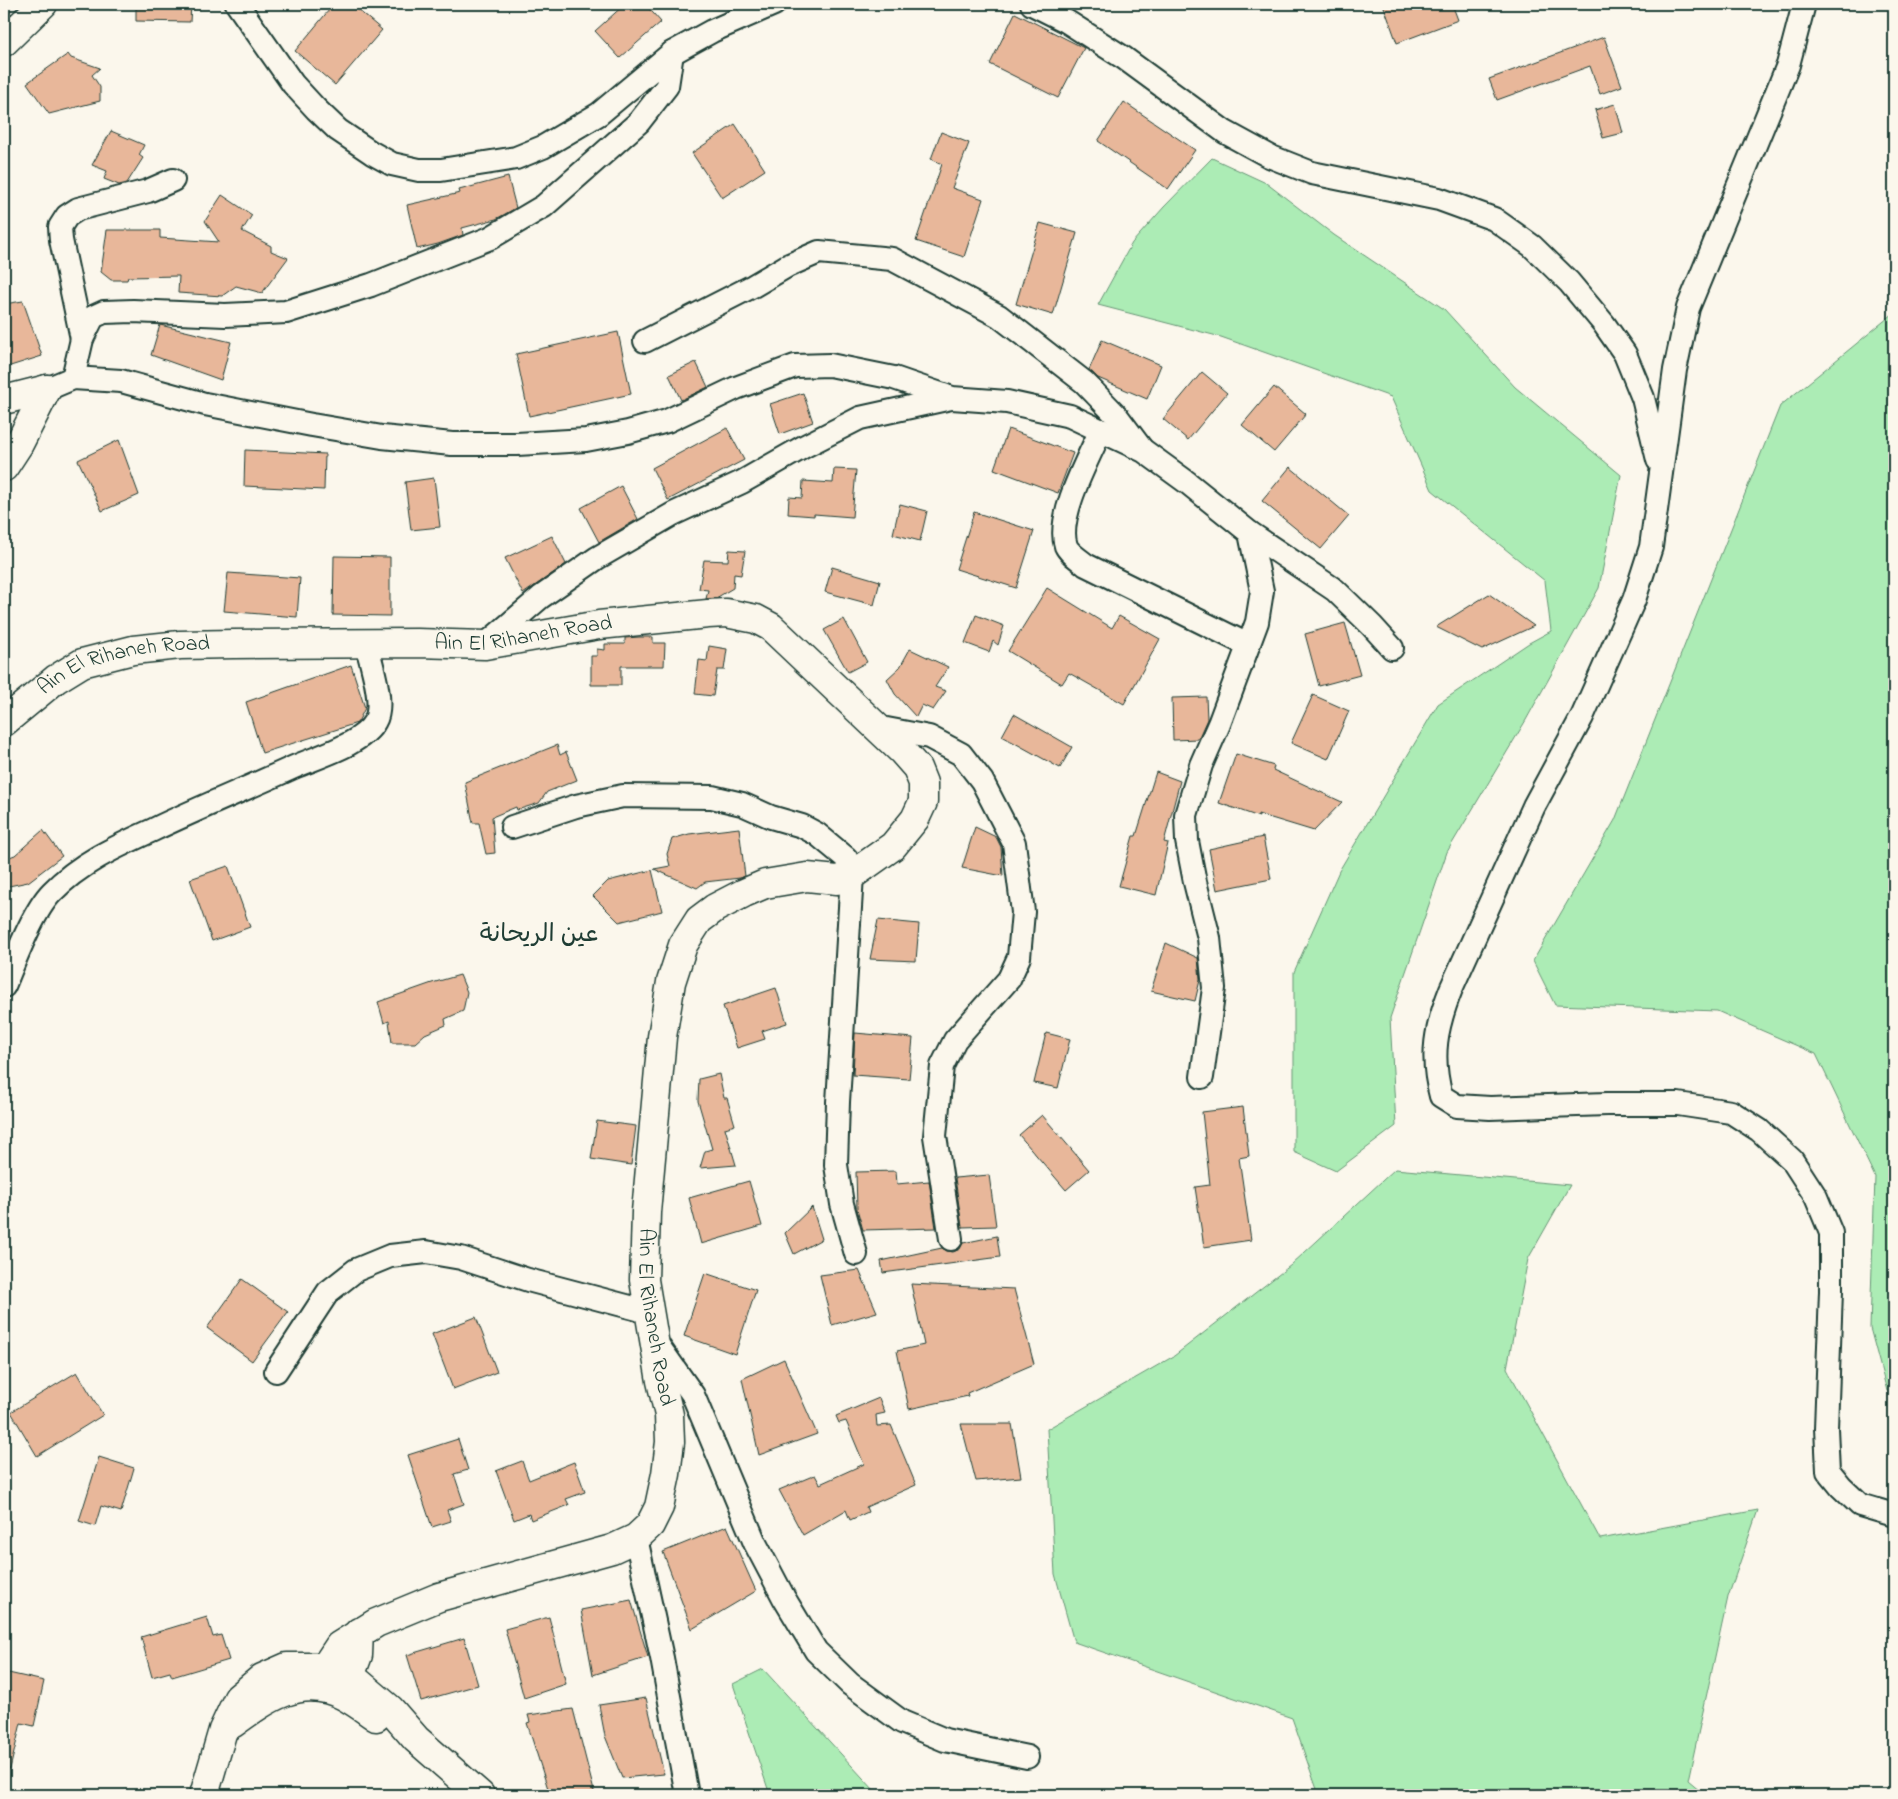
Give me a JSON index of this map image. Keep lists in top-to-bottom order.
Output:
{
  "streets": {
    "street": ["Ain El Rihaneh Road"]
  },
  "districts": ["عين الريحانة"]
}
